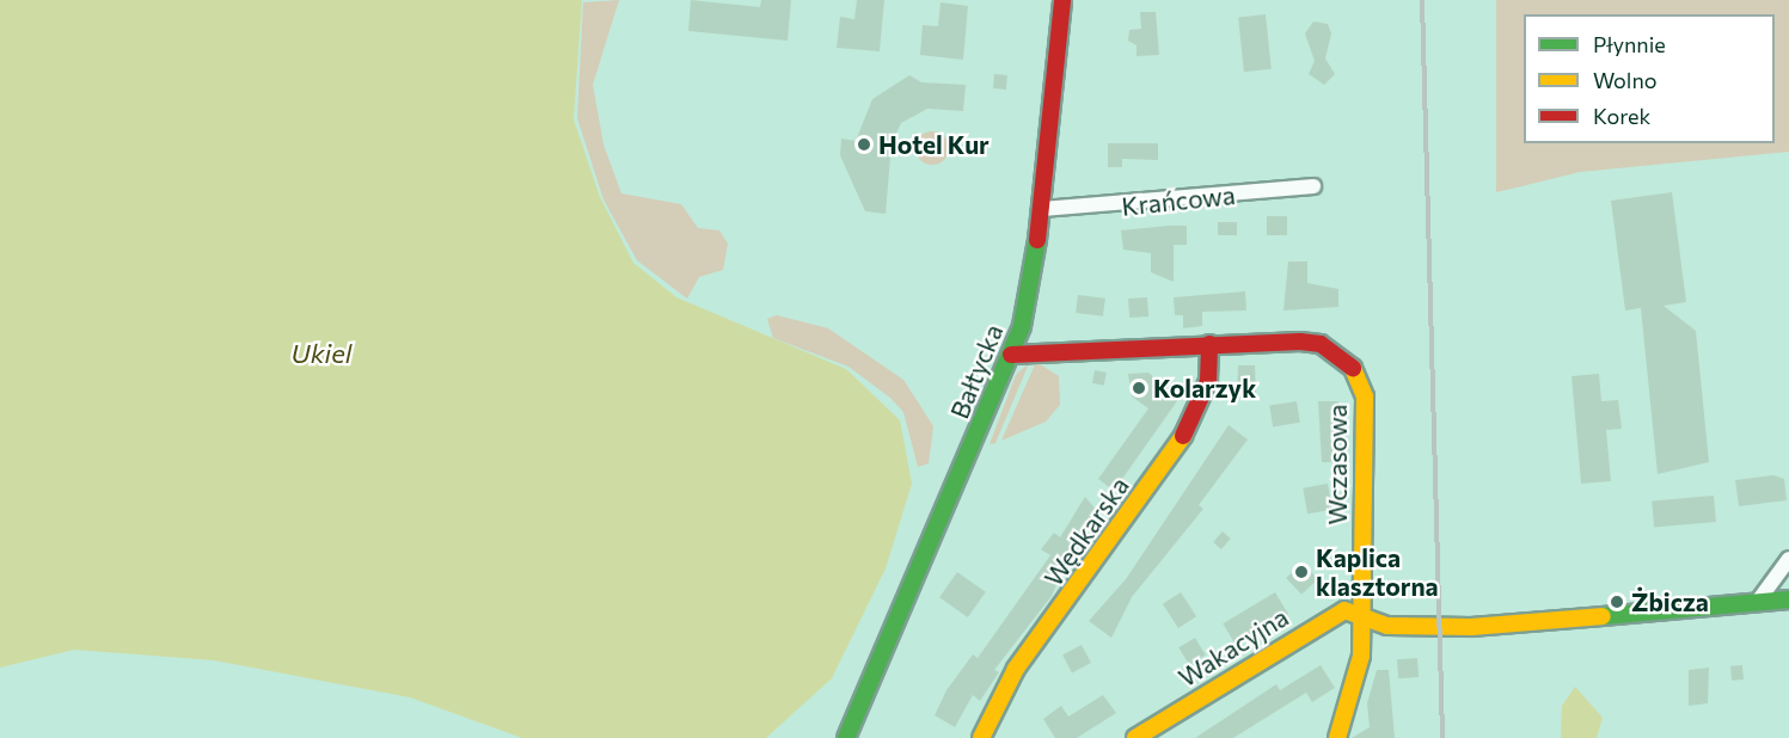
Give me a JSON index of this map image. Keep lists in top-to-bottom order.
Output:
{
  "streets": {
    "street": [
      "Krańcowa",
      "Bałtycka",
      "Wczasowa",
      "Wędkarska",
      "Wakacyjna"
    ]
  },
  "crossings": [
    ["Krańcowa", "Bałtycka"],
    ["Bałtycka", "Wczasowa"],
    ["Wczasowa", "Wędkarska"],
    ["Wczasowa", "Wakacyjna"]
  ],
  "water": ["Ukiel"],
  "places": [
    "Hotel Kur",
    "Kolarzyk",
    "Kaplica klasztorna",
    "Żbicza"
  ],
  "legend": ["Płynnie", "Wolno", "Korek"]
}
